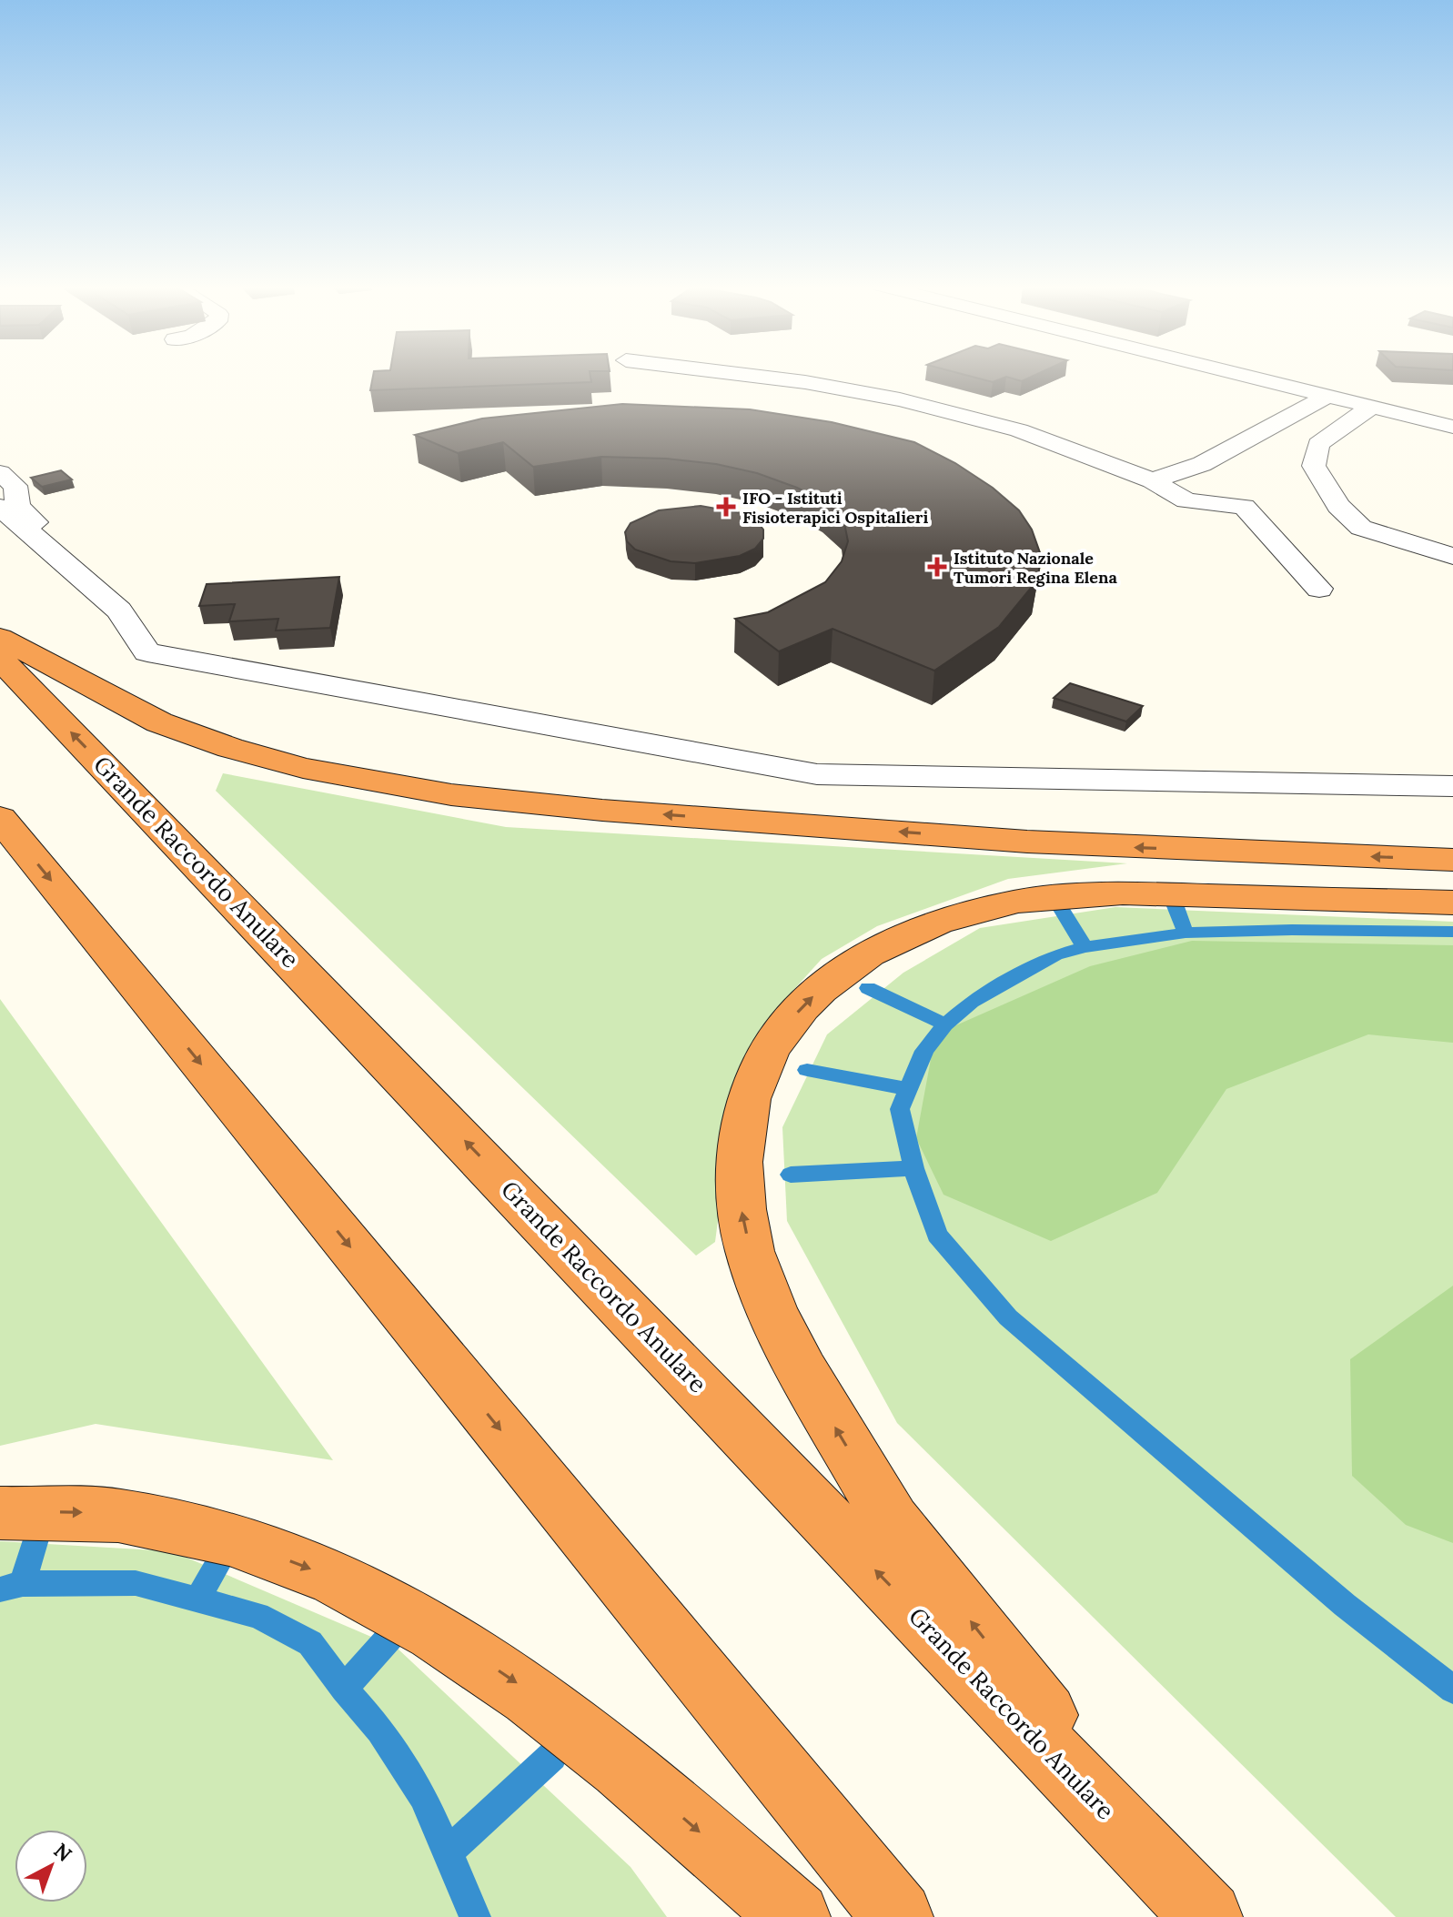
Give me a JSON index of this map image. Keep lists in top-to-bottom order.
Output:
{
  "streets": {
    "highway": ["Grande Raccordo Anulare"]
  },
  "places": {
    "health": ["IFO - Istituti Fisioterapici Ospitalieri", "Istituto Nazionale Tumori Regina Elena"]
  },
  "north": "top right"
}
